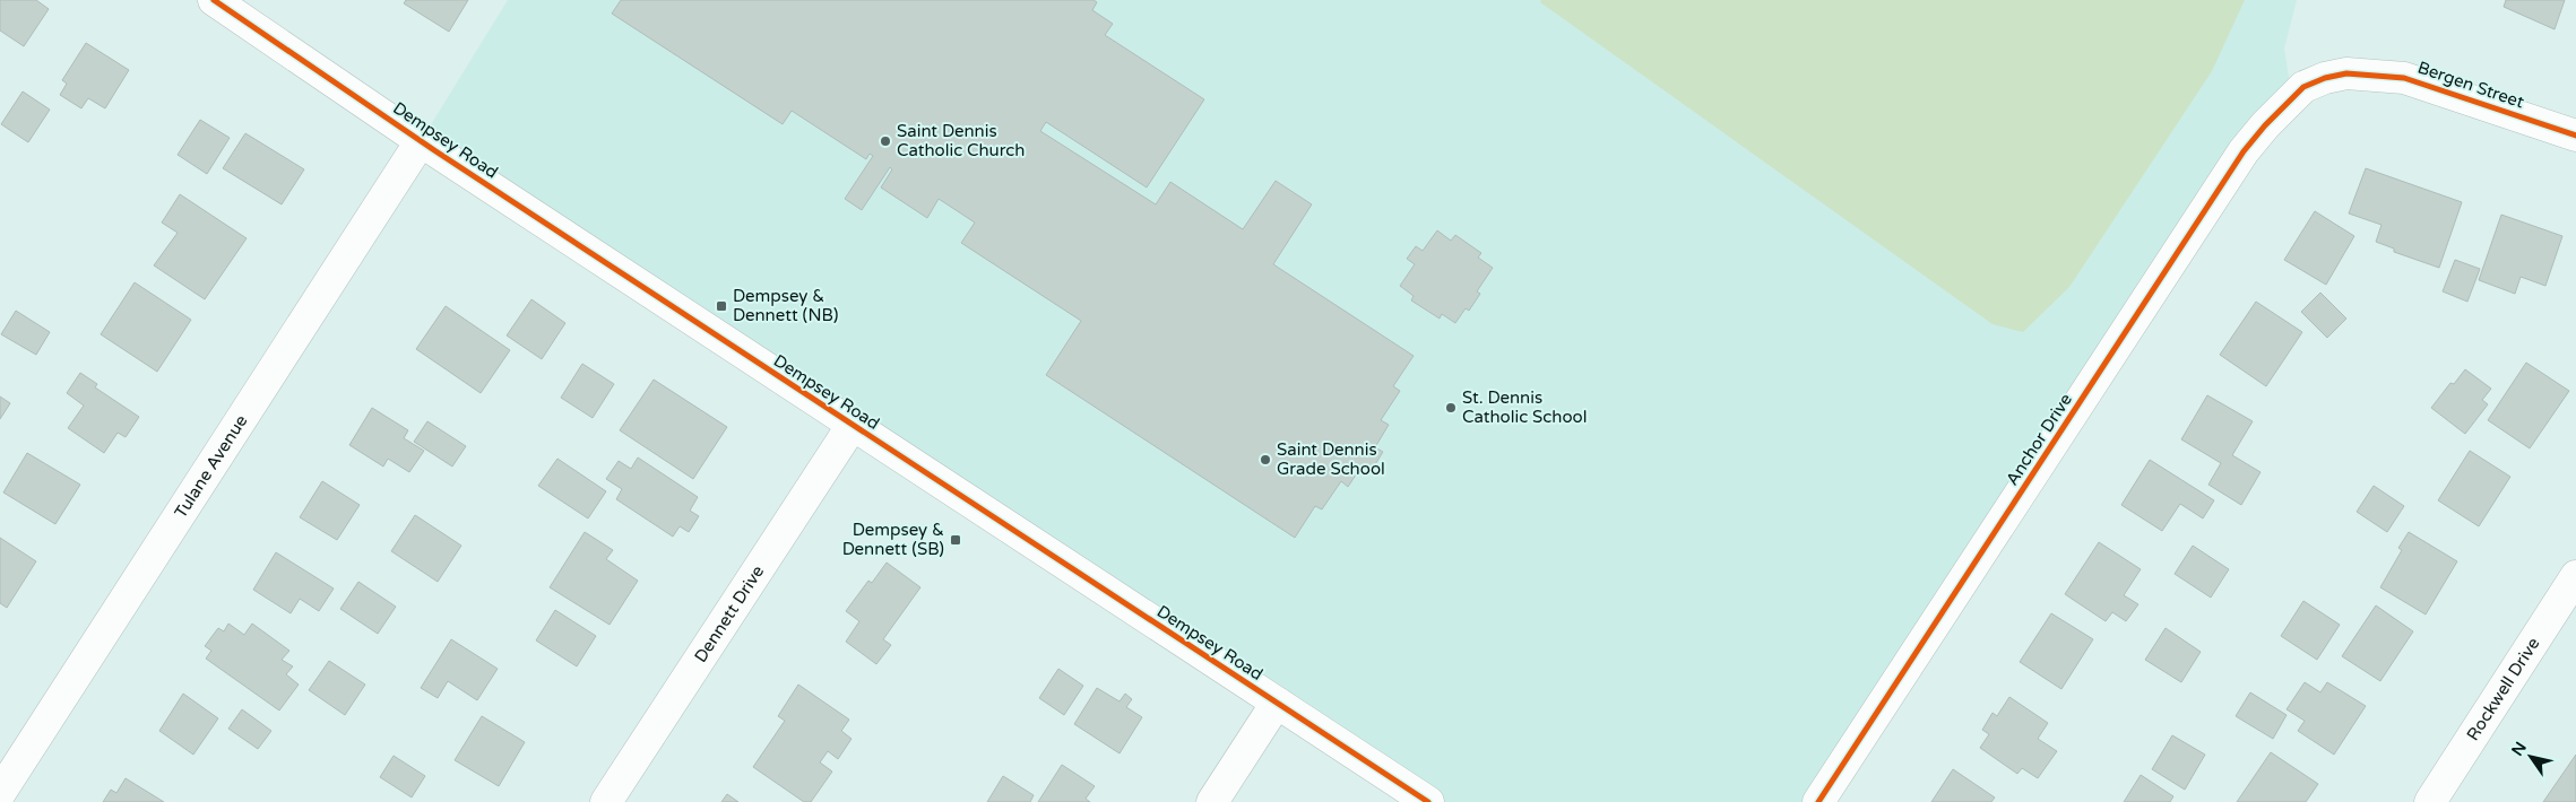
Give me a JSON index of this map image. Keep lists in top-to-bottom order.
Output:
{
  "streets": {
    "street": [
      "Bergen Street",
      "Dempsey Road",
      "Anchor Drive",
      "Tulane Avenue",
      "Dennett Drive",
      "Rockwell Drive"
    ]
  },
  "crossings": [
    ["Bergen Street", "Anchor Drive"],
    ["Dempsey Road", "Tulane Avenue"],
    ["Dempsey Road", "Dennett Drive"]
  ],
  "places": {
    "other": ["Saint Dennis Catholic Church", "St. Dennis Catholic School", "Saint Dennis Grade School"],
    "transit": ["Dempsey & Dennett (NB)", "Dempsey & Dennett (SB)"]
  },
  "north": "top left"
}
